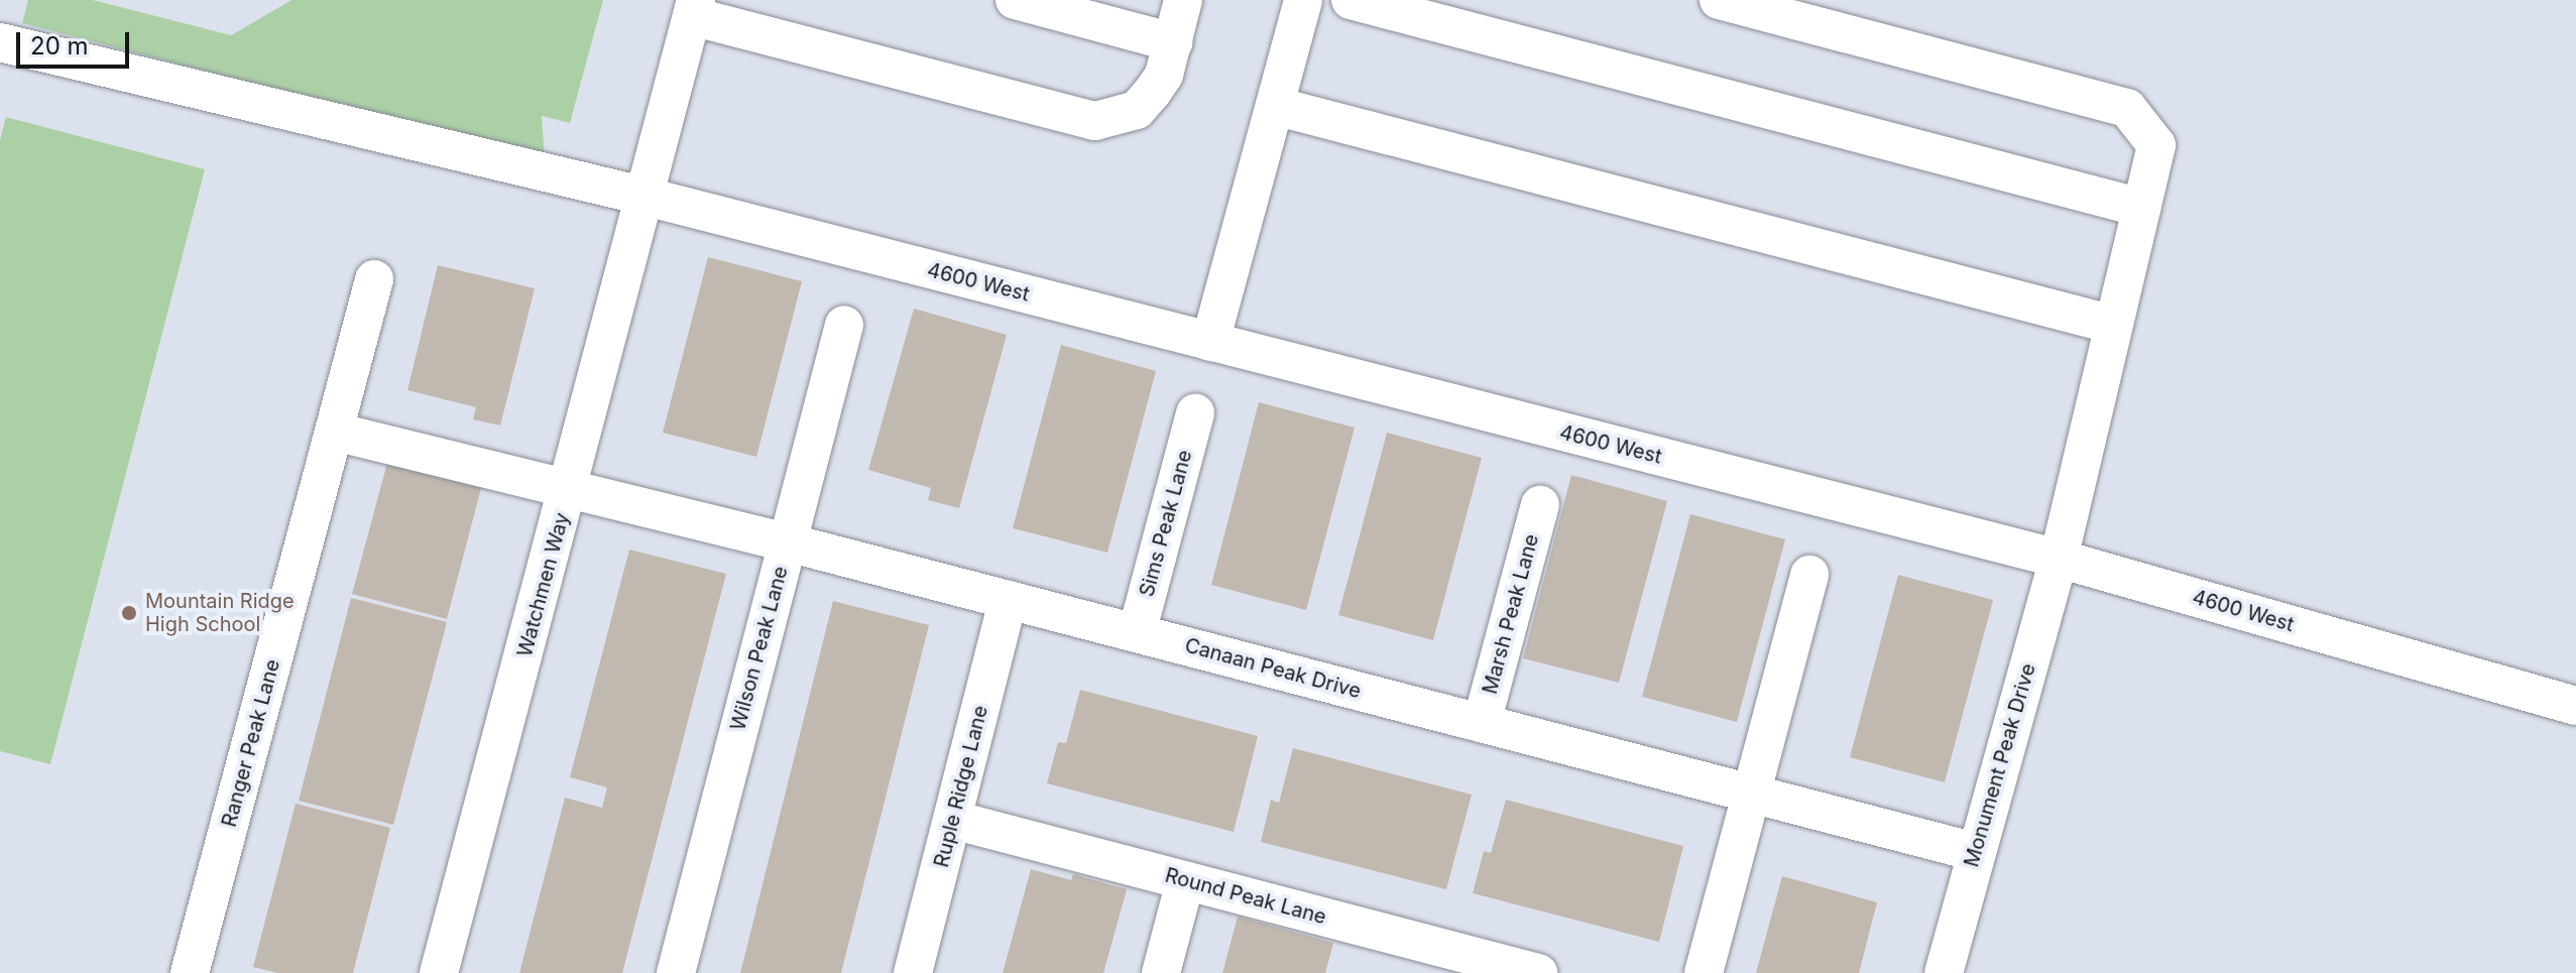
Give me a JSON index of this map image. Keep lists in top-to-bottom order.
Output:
{
  "streets": {
    "street": [
      "4600 West",
      "Sims Peak Lane",
      "Watchmen Way",
      "Marsh Peak Lane",
      "Wilson Peak Lane",
      "Canaan Peak Drive",
      "Ranger Peak Lane",
      "Monument Peak Drive",
      "Ruple Ridge Lane",
      "Round Peak Lane"
    ]
  },
  "crossings": [
    ["4600 West", "Watchmen Way"],
    ["4600 West", "Monument Peak Drive"],
    ["Sims Peak Lane", "Canaan Peak Drive"],
    ["Watchmen Way", "Canaan Peak Drive"],
    ["Marsh Peak Lane", "Canaan Peak Drive"],
    ["Wilson Peak Lane", "Canaan Peak Drive"],
    ["Canaan Peak Drive", "Ranger Peak Lane"],
    ["Canaan Peak Drive", "Monument Peak Drive"],
    ["Canaan Peak Drive", "Ruple Ridge Lane"],
    ["Ruple Ridge Lane", "Round Peak Lane"]
  ],
  "places": ["Mountain Ridge High School"],
  "scale_bar": "20 m"
}
